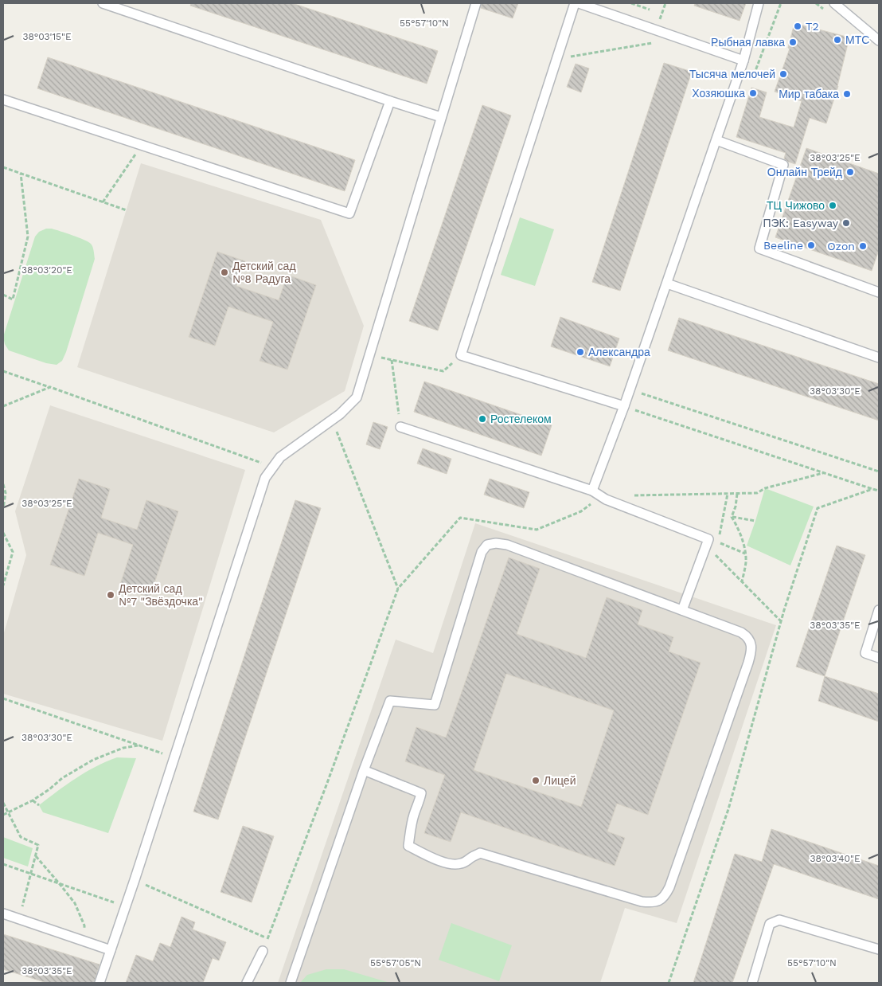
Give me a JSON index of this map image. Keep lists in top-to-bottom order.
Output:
{
  "places": [
    "T2",
    "МТС",
    "Рыбная лавка",
    "Тысяча мелочей",
    "Хозяюшка",
    "Мир табака",
    "Онлайн Трейд",
    "ТЦ Чижово",
    "ПЭК: Easyway",
    "Beeline",
    "Ozon",
    "Детский сад №8 Радуга",
    "Александра",
    "Ростелеком",
    "Детский сад №7 \"Звёздочка\"",
    "Лицей"
  ],
  "coordinates": [
    "55°57'10\"N",
    "38°03'15\"E",
    "38°03'25\"E",
    "38°03'20\"E",
    "38°03'30\"E",
    "38°03'35\"E",
    "38°03'40\"E",
    "55°57'05\"N"
  ]
}
